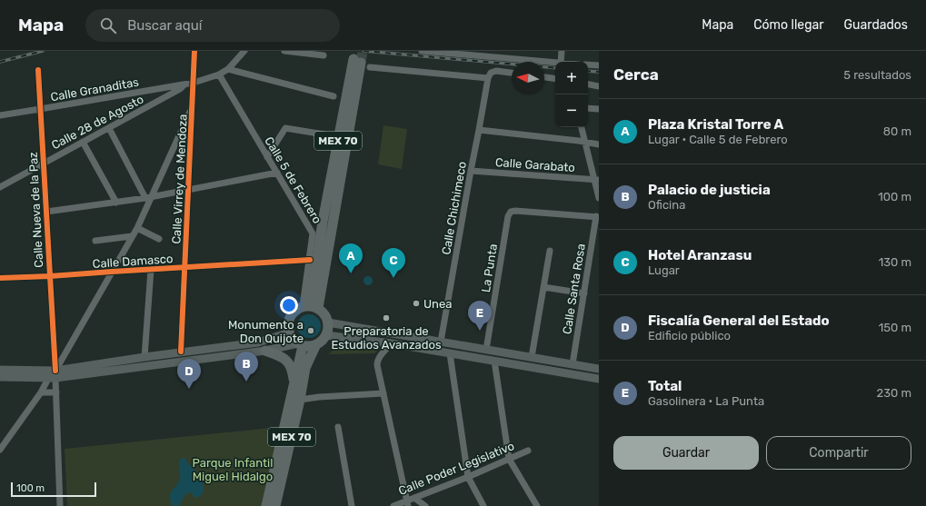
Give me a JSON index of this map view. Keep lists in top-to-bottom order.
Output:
{
  "streets": {
    "main road": ["MEX 70"],
    "street": [
      "Calle Granaditas",
      "Calle 28 de Agosto",
      "Calle Garabato",
      "Calle Virrey de Mendoza",
      "Calle 5 de Febrero",
      "Calle Chichimeco",
      "Calle Nueva de la Paz",
      "Calle Damasco",
      "La Punta",
      "Calle Santa Rosa",
      "Calle Poder Legislativo"
    ]
  },
  "crossings": [
    ["Calle Granaditas", "Calle 28 de Agosto"],
    ["Calle Granaditas", "Calle Virrey de Mendoza"],
    ["Calle Granaditas", "Calle 5 de Febrero"],
    ["Calle Granaditas", "Calle Nueva de la Paz"],
    ["Calle 28 de Agosto", "Calle Nueva de la Paz"],
    ["MEX 70", "Calle 5 de Febrero"],
    ["Calle Garabato", "Calle Chichimeco"],
    ["Calle Virrey de Mendoza", "Calle Damasco"],
    ["Calle 5 de Febrero", "Calle Damasco"],
    ["Calle Nueva de la Paz", "Calle Damasco"],
    ["La Punta", "Calle Santa Rosa"]
  ],
  "parks": ["Parque Infantil Miguel Hidalgo"],
  "places": ["Unea", "Preparatoria de Estudios Avanzados", "Monumento a Don Quijote"],
  "scale_bar": "100 m",
  "north": "left",
  "page": {
    "header": "Mapa",
    "search": "Buscar aquí",
    "nav": ["Mapa", "Cómo llegar", "Guardados"],
    "heading": ["Cerca", "5 resultados"],
    "map_buttons": ["+", "−"],
    "list": [
      {
        "mark": "A",
        "name": "Plaza Kristal Torre A",
        "note": "Lugar · Calle 5 de Febrero",
        "value": "80 m"
      },
      {
        "mark": "B",
        "name": "Palacio de justicia",
        "note": "Oficina",
        "value": "100 m"
      },
      {
        "mark": "C",
        "name": "Hotel Aranzasu",
        "note": "Lugar",
        "value": "130 m"
      },
      {
        "mark": "D",
        "name": "Fiscalía General del Estado",
        "note": "Edificio público",
        "value": "150 m"
      },
      {
        "mark": "E",
        "name": "Total",
        "note": "Gasolinera · La Punta",
        "value": "230 m"
      }
    ],
    "pins": [
      "A",
      "C",
      "E",
      "B",
      "D"
    ],
    "buttons": ["Guardar", "Compartir"],
    "scale": "100 m"
  }
}
